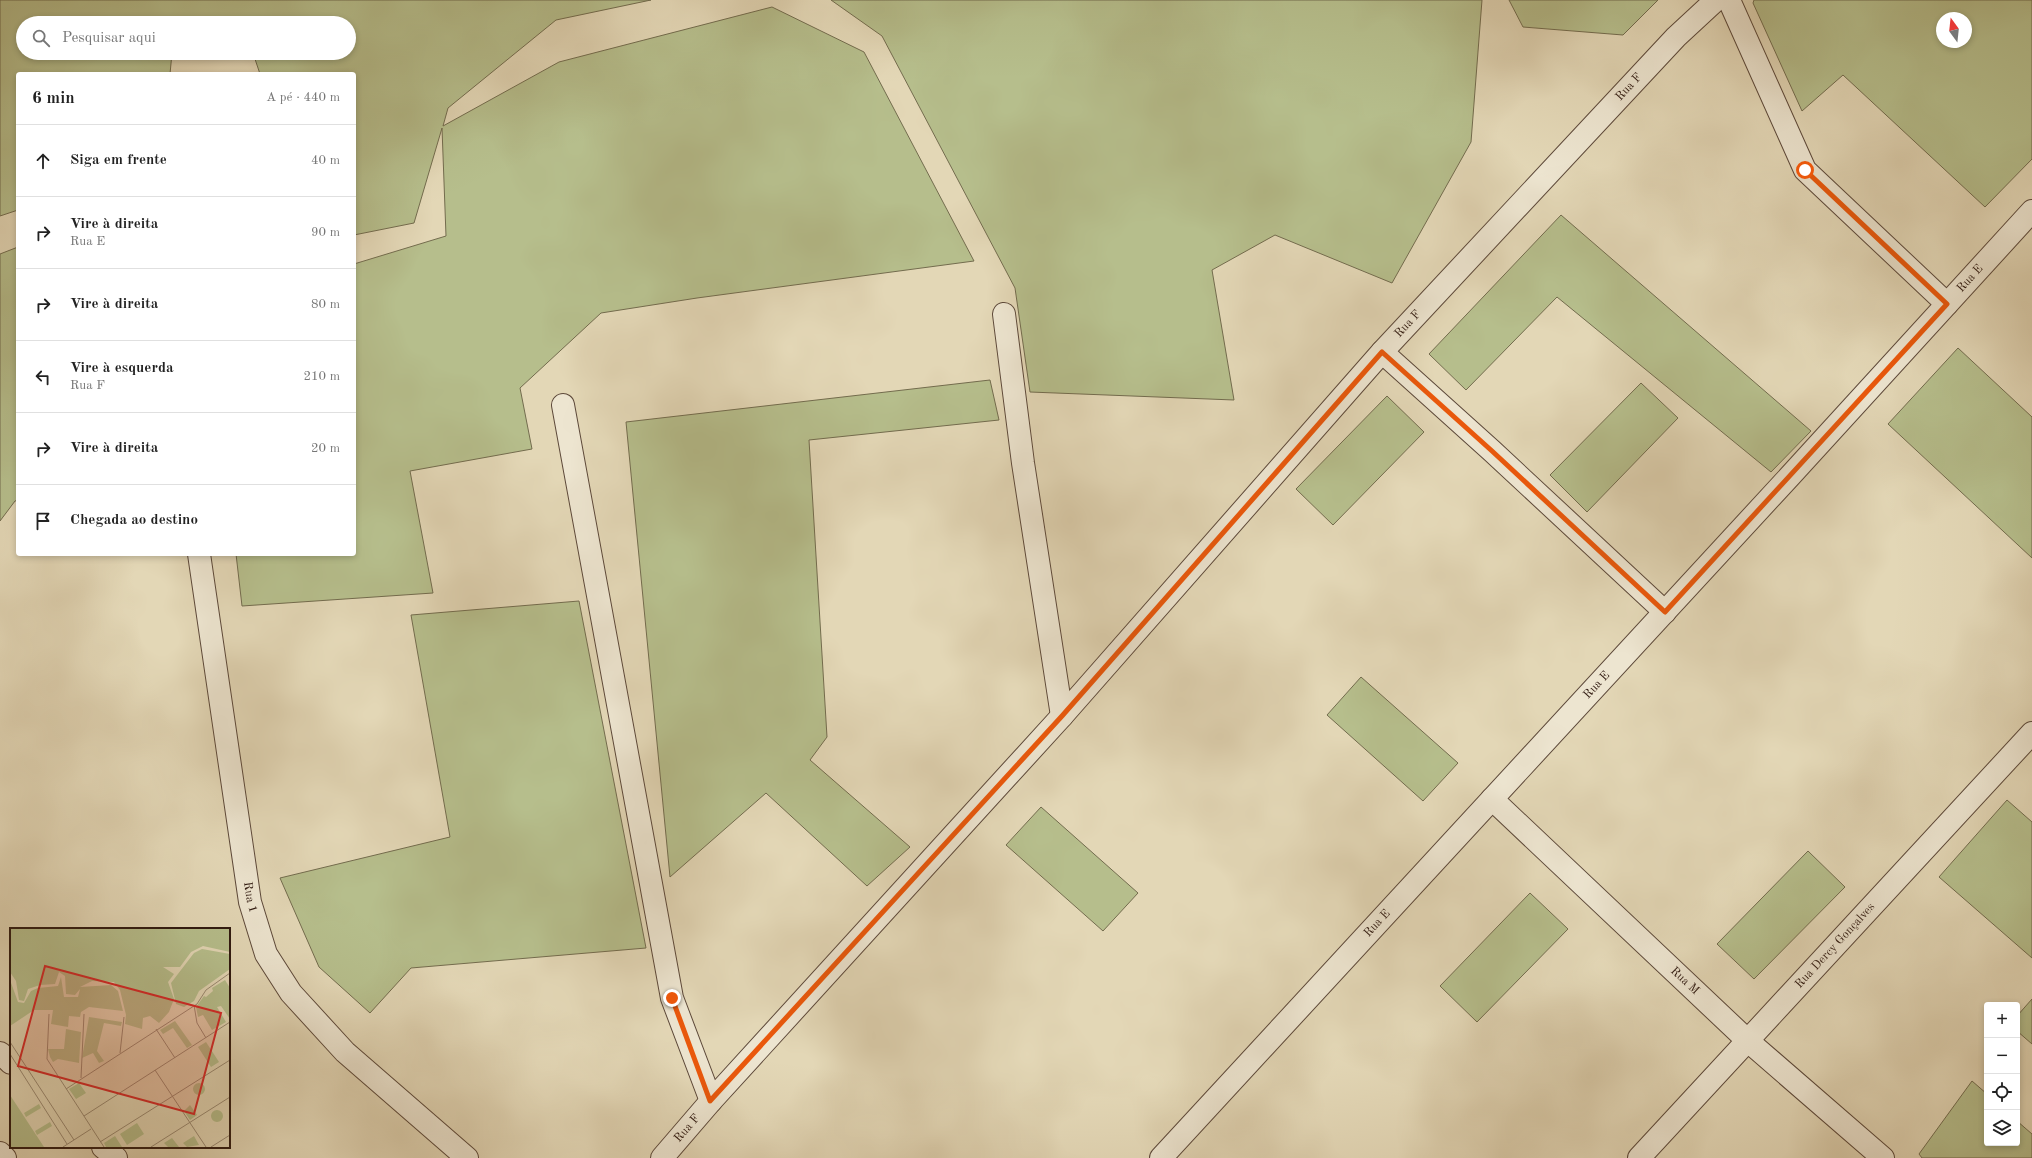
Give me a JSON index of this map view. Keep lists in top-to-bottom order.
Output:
{
  "streets": {
    "street": [
      "Rua F",
      "Rua E",
      "Rua 1",
      "Rua Dercy Gonçalves",
      "Rua M"
    ]
  },
  "crossings": [
    ["Rua E", "Rua M"],
    ["Rua Dercy Gonçalves", "Rua M"]
  ],
  "north": "top",
  "page": {
    "search": "Pesquisar aqui",
    "heading": ["6 min", "A pé · 440 m"],
    "list": [
      ["Siga em frente", "40 m"],
      ["Vire à direita", "Rua E", "90 m"],
      ["Vire à direita", "80 m"],
      ["Vire à esquerda", "Rua F", "210 m"],
      ["Vire à direita", "20 m"],
      "Chegada ao destino"
    ],
    "map_buttons": ["+", "−"]
  }
}
